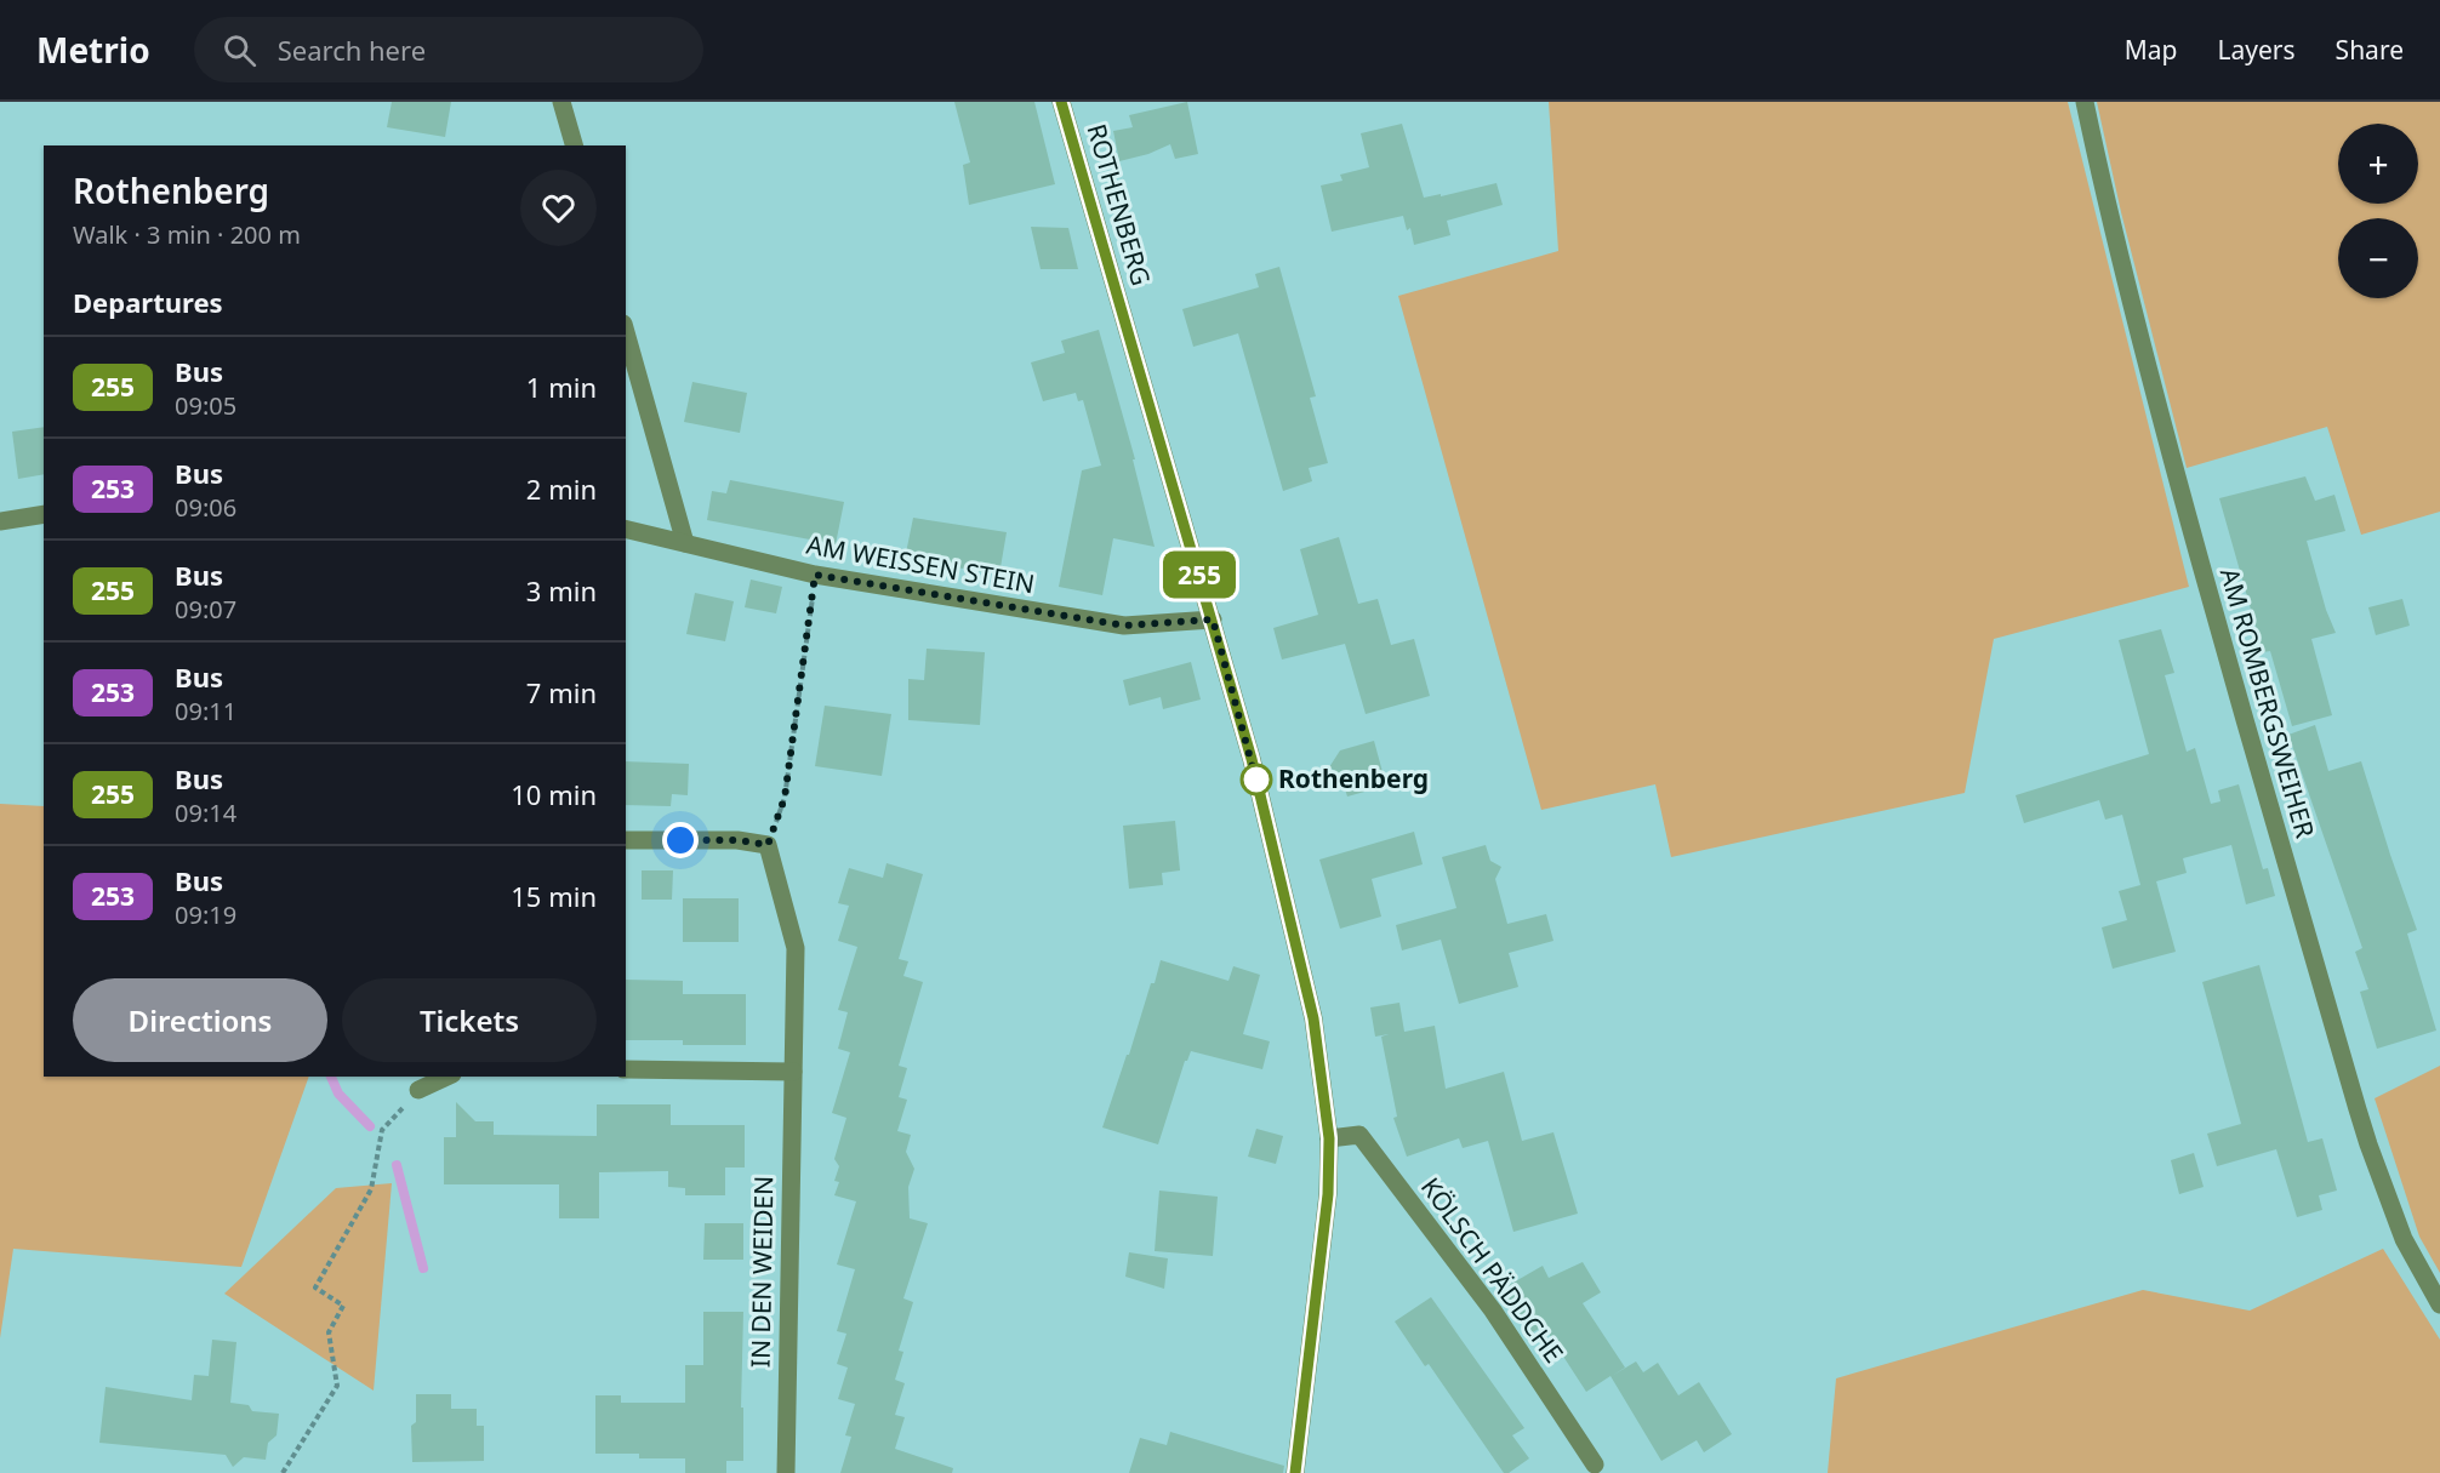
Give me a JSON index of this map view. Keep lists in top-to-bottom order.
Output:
{
  "streets": {
    "street": [
      "ROTHENBERG",
      "AM WEISSEN STEIN",
      "AM ROMBERGSWEIHER",
      "KÖLSCH PÄDDCHE",
      "IN DEN WEIDEN"
    ]
  },
  "crossings": [
    ["ROTHENBERG", "AM WEISSEN STEIN"],
    ["ROTHENBERG", "KÖLSCH PÄDDCHE"]
  ],
  "places": ["Rothenberg"],
  "lines": ["bus line 255"],
  "page": {
    "header": "Metrio",
    "search": "Search here",
    "nav": ["Map", "Layers", "Share"],
    "on_map": "255",
    "map_buttons": ["+", "−"],
    "heading": [
      ["Rothenberg", "Walk · 3 min · 200 m"],
      "Departures"
    ],
    "list": [
      {
        "mark": "255",
        "name": "Bus",
        "note": "09:05",
        "value": "1 min"
      },
      {
        "mark": "253",
        "name": "Bus",
        "note": "09:06",
        "value": "2 min"
      },
      {
        "mark": "255",
        "name": "Bus",
        "note": "09:07",
        "value": "3 min"
      },
      {
        "mark": "253",
        "name": "Bus",
        "note": "09:11",
        "value": "7 min"
      },
      {
        "mark": "255",
        "name": "Bus",
        "note": "09:14",
        "value": "10 min"
      },
      {
        "mark": "253",
        "name": "Bus",
        "note": "09:19",
        "value": "15 min"
      }
    ],
    "buttons": ["Directions", "Tickets"]
  }
}
